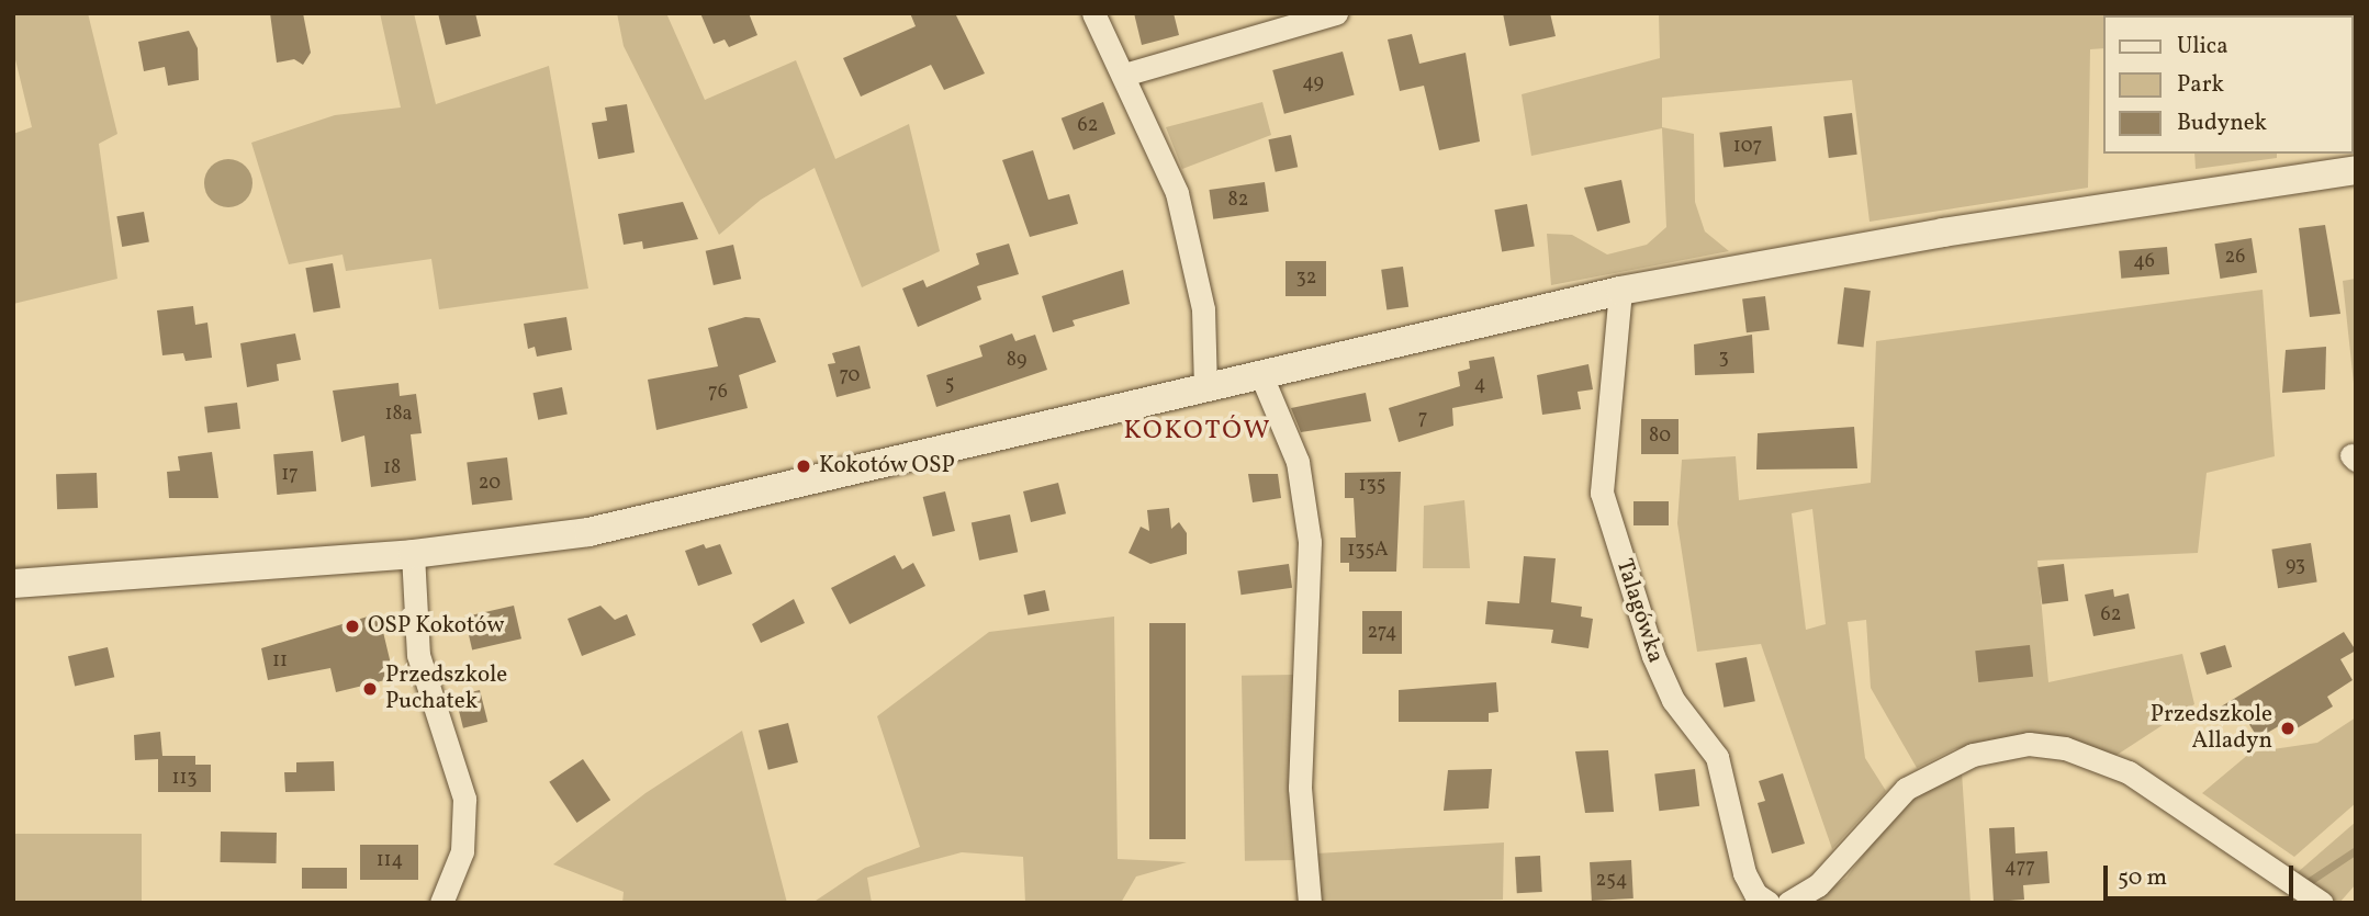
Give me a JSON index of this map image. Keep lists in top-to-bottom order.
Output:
{
  "streets": {
    "street": ["Talagówka"]
  },
  "districts": ["KOKOTÓW"],
  "places": [
    "Kokotów OSP",
    "OSP Kokotów",
    "Przedszkole Puchatek",
    "Przedszkole Alladyn"
  ],
  "house_numbers": [
    "49",
    "62",
    "107",
    "82",
    "26",
    "46",
    "32",
    "3",
    "89",
    "70",
    "5",
    "4",
    "76",
    "18a",
    "7",
    "80",
    "18",
    "17",
    "20",
    "135",
    "135A",
    "93",
    "62",
    "274",
    "11",
    "113",
    "114",
    "477",
    "254"
  ],
  "legend": ["Ulica", "Park", "Budynek"],
  "scale_bar": "50 m"
}
